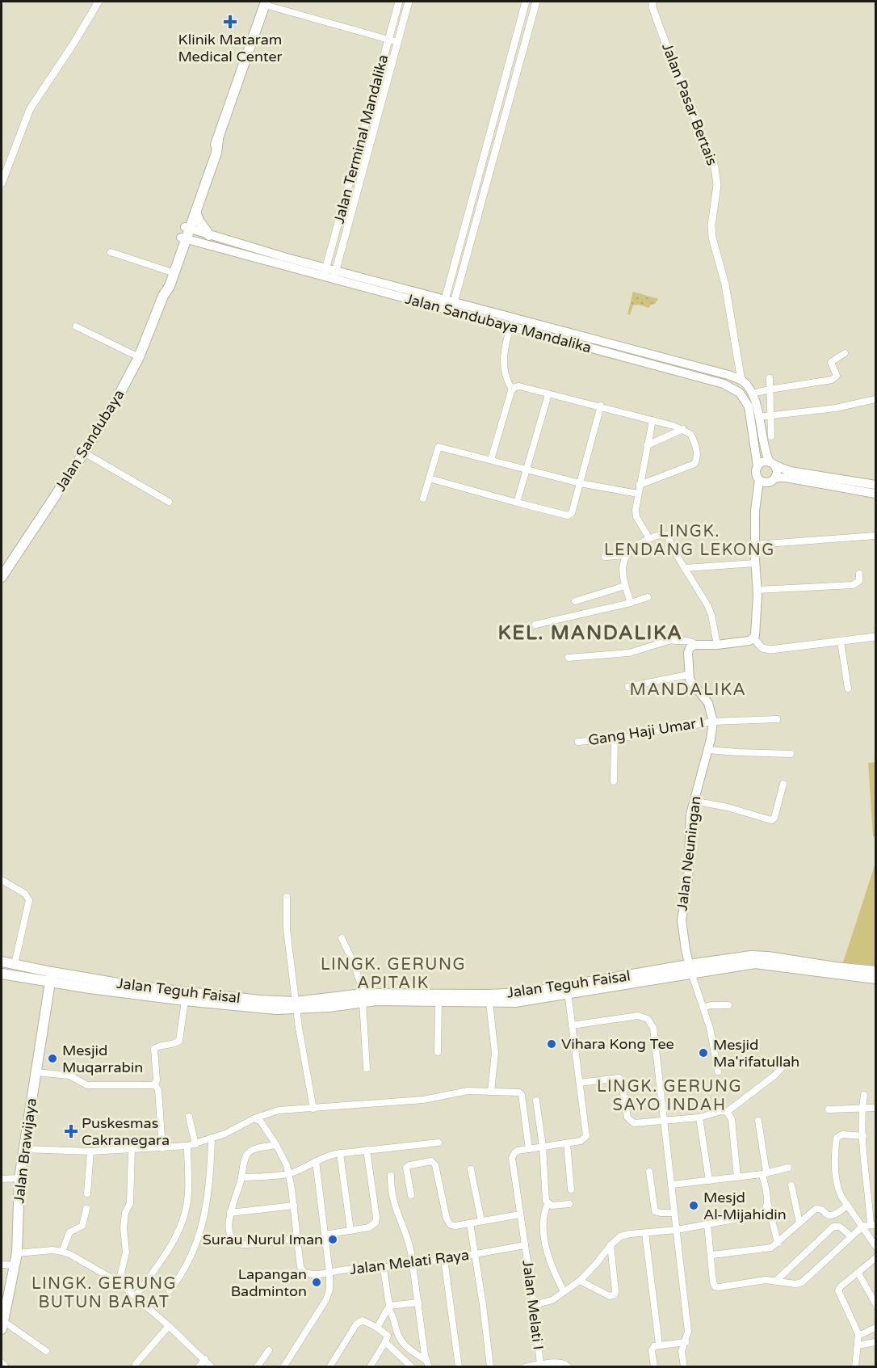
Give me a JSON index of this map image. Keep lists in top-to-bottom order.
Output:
{
  "streets": {
    "main road": [
      "Jalan Sandubaya Mandalika",
      "Jalan Sandubaya",
      "Jalan Neuningan",
      "Jalan Teguh Faisal",
      "Jalan Brawijaya"
    ],
    "street": [
      "Jalan Pasar Bertais",
      "Jalan Terminal Mandalika",
      "Gang Haji Umar I",
      "Jalan Melati Raya",
      "Jalan Melati I"
    ]
  },
  "crossings": [
    ["Jalan Terminal Mandalika", "Jalan Sandubaya Mandalika"],
    ["Jalan Sandubaya Mandalika", "Jalan Sandubaya"],
    ["Gang Haji Umar I", "Jalan Neuningan"],
    ["Jalan Neuningan", "Jalan Teguh Faisal"],
    ["Jalan Teguh Faisal", "Jalan Brawijaya"],
    ["Jalan Melati Raya", "Jalan Melati I"]
  ],
  "districts": [
    "LINGK. LENDANG LEKONG",
    "KEL. MANDALIKA",
    "MANDALIKA",
    "LINGK. GERUNG APITAIK",
    "LINGK. GERUNG SAYO INDAH",
    "LINGK. GERUNG BUTUN BARAT"
  ],
  "places": {
    "health": ["Klinik Mataram Medical Center", "Puskesmas Cakranegara"],
    "other": [
      "Vihara Kong Tee",
      "Mesjid Ma'rifatullah",
      "Mesjid Muqarrabin",
      "Mesjd Al-Mijahidin",
      "Surau Nurul Iman",
      "Lapangan Badminton"
    ]
  }
}
